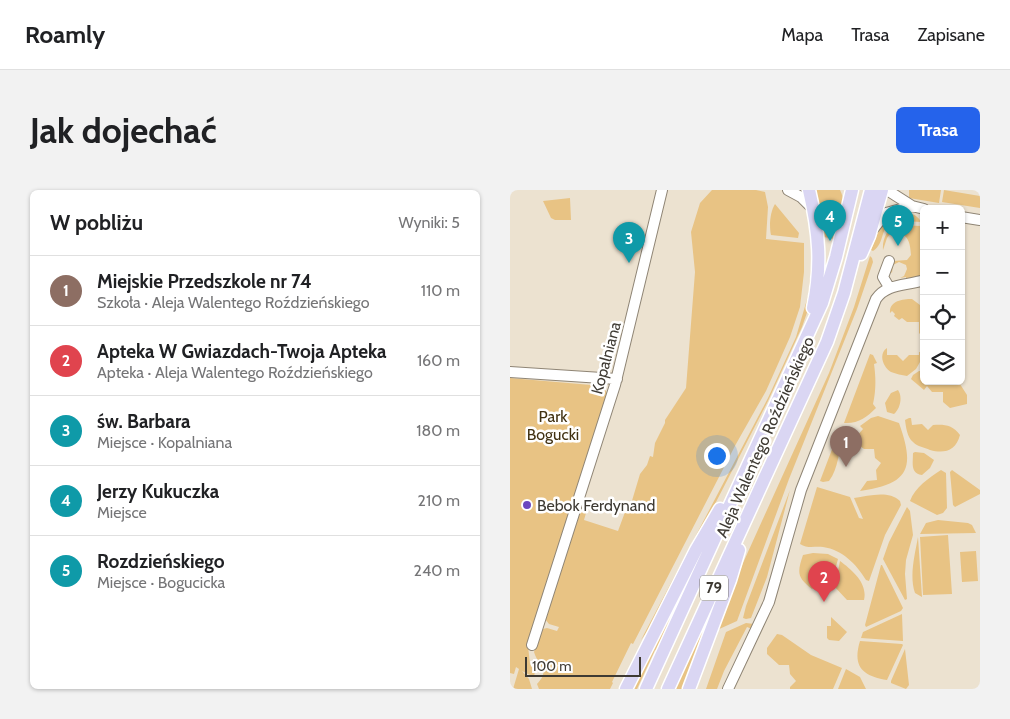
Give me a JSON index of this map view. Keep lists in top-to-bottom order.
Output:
{
  "streets": {
    "main road": ["Aleja Walentego Roździeńskiego", "79"],
    "street": ["Kopalniana"]
  },
  "crossings": [
    ["Aleja Walentego Roździeńskiego", "79"]
  ],
  "parks": ["Park Bogucki"],
  "places": ["Bebok Ferdynand"],
  "scale_bar": "100 m",
  "page": {
    "header": "Roamly",
    "nav": ["Mapa", "Trasa", "Zapisane"],
    "buttons": "Trasa",
    "title": "Jak dojechać",
    "heading": ["W pobliżu", "Wyniki: 5"],
    "pins": [
      "4",
      "5",
      "3",
      "1",
      "2"
    ],
    "map_buttons": ["+", "−"],
    "list": [
      {
        "mark": "1",
        "name": "Miejskie Przedszkole nr 74",
        "note": "Szkoła · Aleja Walentego Roździeńskiego",
        "value": "110 m"
      },
      {
        "mark": "2",
        "name": "Apteka W Gwiazdach-Twoja Apteka",
        "note": "Apteka · Aleja Walentego Roździeńskiego",
        "value": "160 m"
      },
      {
        "mark": "3",
        "name": "św. Barbara",
        "note": "Miejsce · Kopalniana",
        "value": "180 m"
      },
      {
        "mark": "4",
        "name": "Jerzy Kukuczka",
        "note": "Miejsce",
        "value": "210 m"
      },
      {
        "mark": "5",
        "name": "Rozdzieńskiego",
        "note": "Miejsce · Bogucicka",
        "value": "240 m"
      }
    ],
    "scale": "100 m"
  }
}
